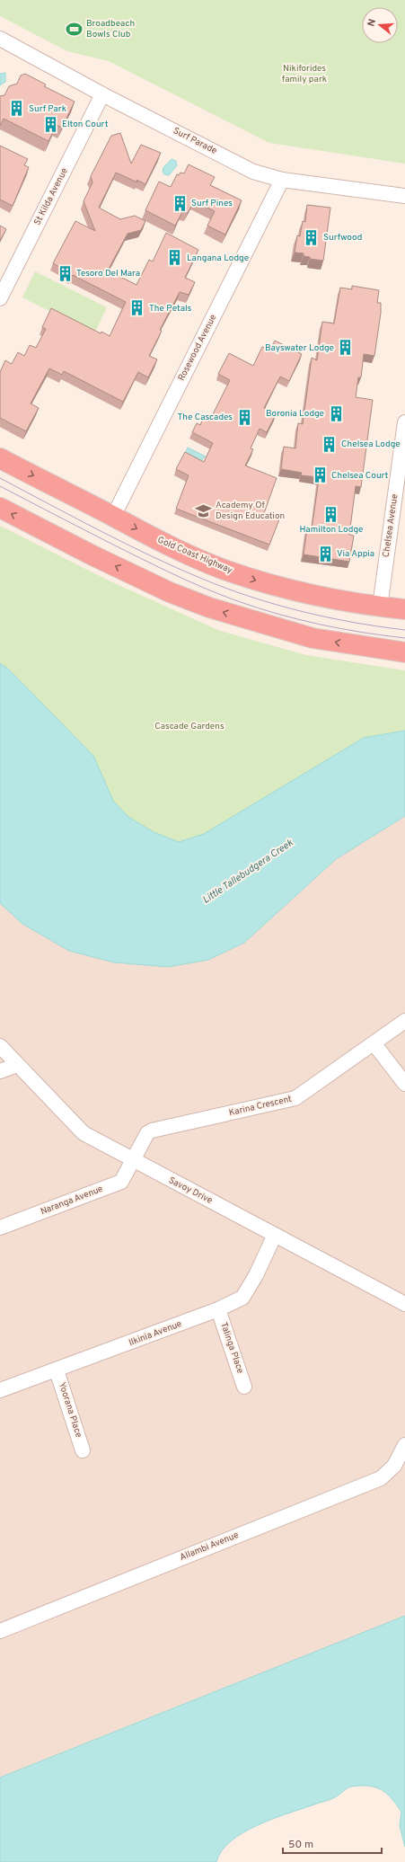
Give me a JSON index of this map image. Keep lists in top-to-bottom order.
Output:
{
  "streets": {
    "highway": ["Gold Coast Highway"],
    "street": [
      "Surf Parade",
      "St Kilda Avenue",
      "Rosewood Avenue",
      "Chelsea Avenue",
      "Karina Crescent",
      "Savoy Drive",
      "Naranga Avenue",
      "Ilkinia Avenue",
      "Talinga Place",
      "Yoorana Place",
      "Allambi Avenue"
    ]
  },
  "crossings": [
    ["Surf Parade", "St Kilda Avenue"],
    ["Surf Parade", "Rosewood Avenue"],
    ["Rosewood Avenue", "Gold Coast Highway"],
    ["Chelsea Avenue", "Gold Coast Highway"],
    ["Karina Crescent", "Savoy Drive"],
    ["Karina Crescent", "Naranga Avenue"],
    ["Savoy Drive", "Naranga Avenue"],
    ["Savoy Drive", "Ilkinia Avenue"],
    ["Ilkinia Avenue", "Talinga Place"],
    ["Ilkinia Avenue", "Yoorana Place"]
  ],
  "water": ["Little Tallebudgera Creek"],
  "parks": ["Nikiforides family park", "Cascade Gardens"],
  "places": {
    "sports": ["Broadbeach Bowls Club"],
    "building": [
      "Surf Park",
      "Elton Court",
      "Surf Pines",
      "Surfwood",
      "Langana Lodge",
      "Tesoro Del Mara",
      "The Petals",
      "Bayswater Lodge",
      "Boronia Lodge",
      "The Cascades",
      "Chelsea Lodge",
      "Chelsea Court",
      "Hamilton Lodge",
      "Via Appia"
    ],
    "school or university": ["Academy Of Design Education"]
  },
  "scale_bar": "50 m",
  "north": "left"
}
